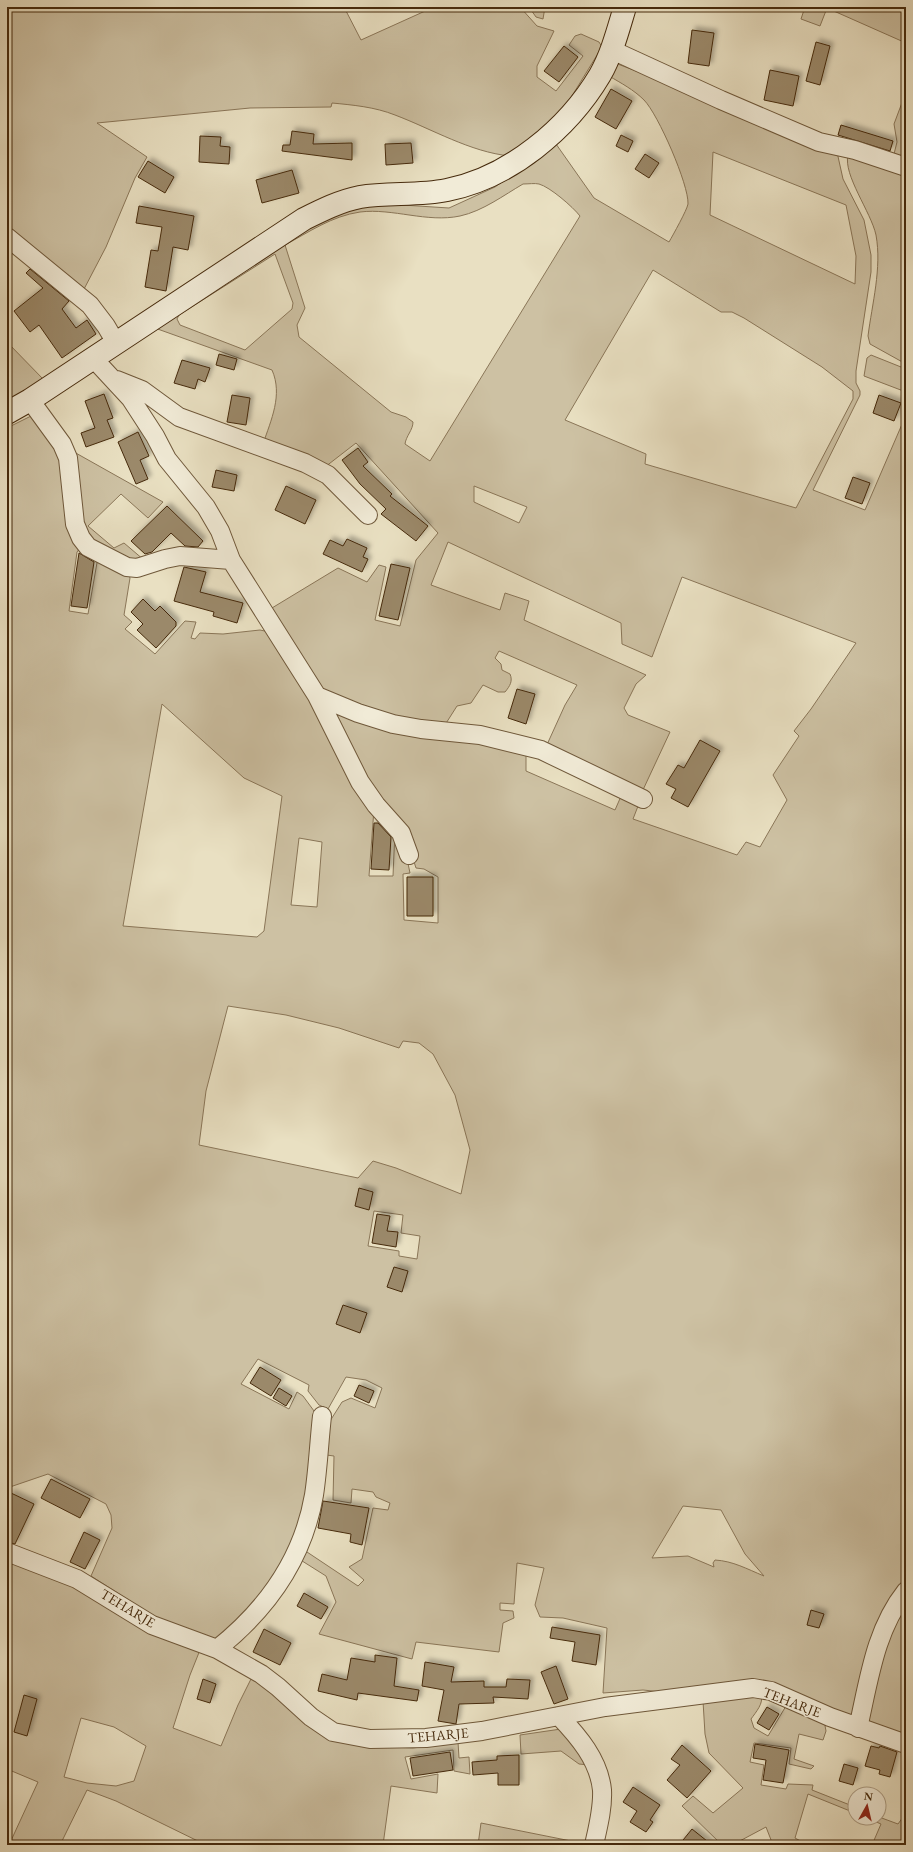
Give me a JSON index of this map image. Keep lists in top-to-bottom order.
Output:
{
  "streets": {
    "street": ["TEHARJE"]
  },
  "north": "top"
}
